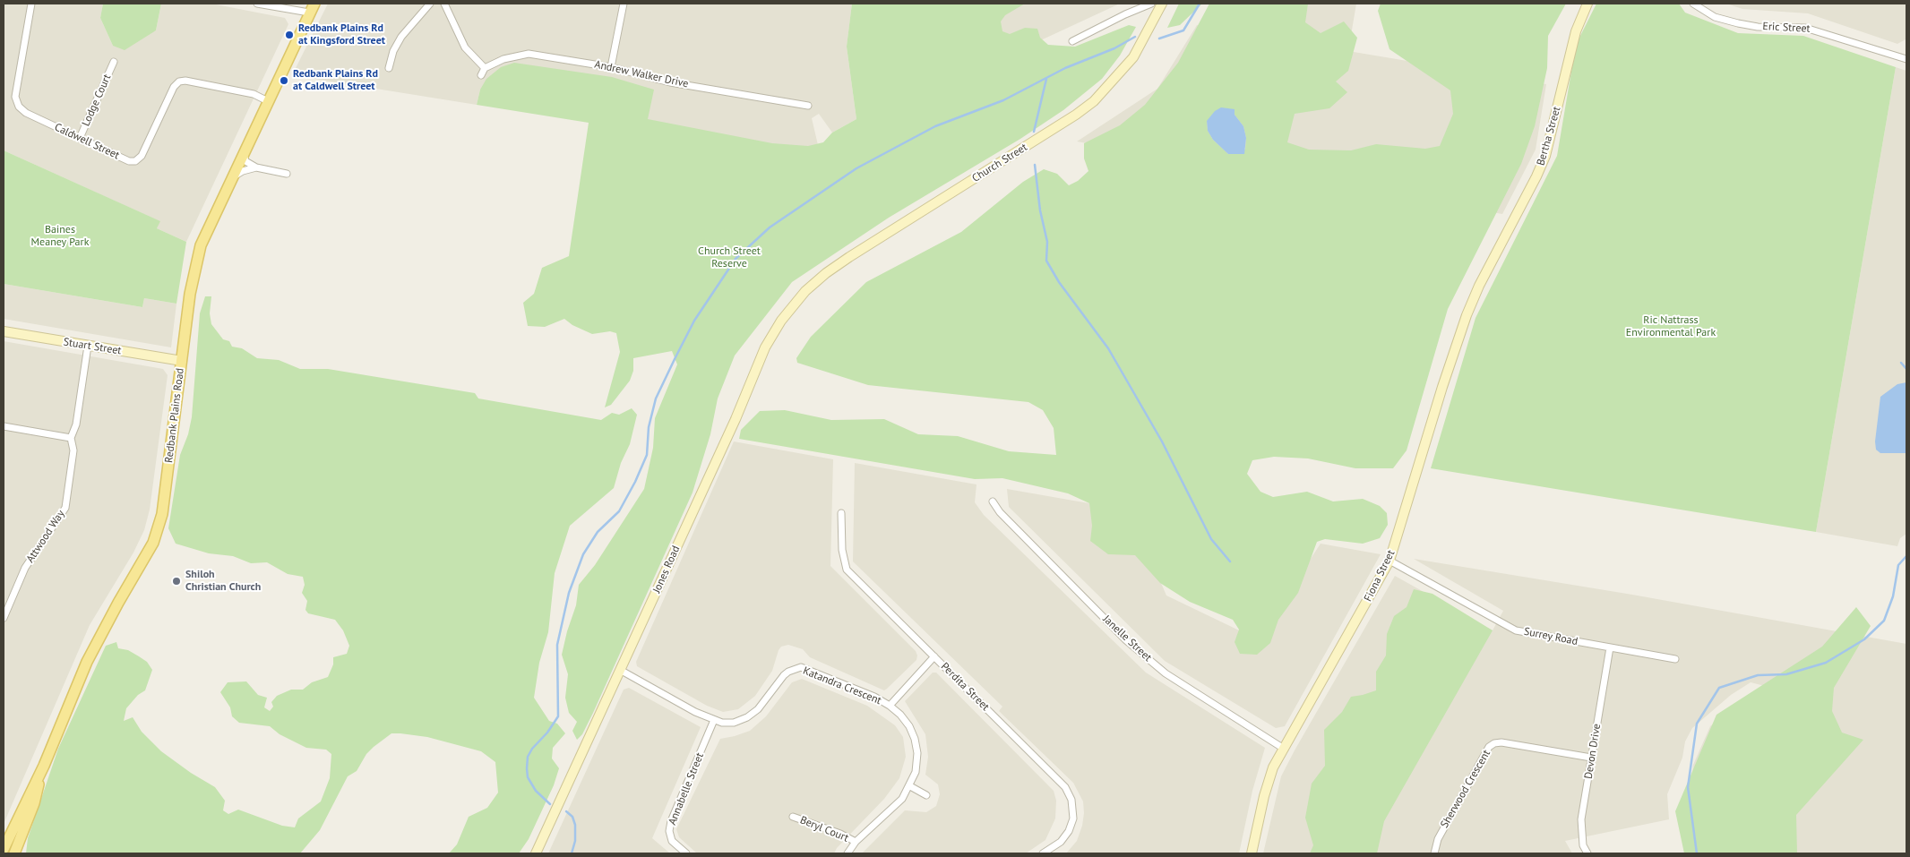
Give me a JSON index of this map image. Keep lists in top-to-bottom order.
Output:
{
  "streets": {
    "main road": ["Redbank Plains Road"],
    "street": [
      "Eric Street",
      "Andrew Walker Drive",
      "Lodge Court",
      "Bertha Street",
      "Caldwell Street",
      "Church Street",
      "Stuart Street",
      "Attwood Way",
      "Jones Road",
      "Fiona Street",
      "Surrey Road",
      "Janelle Street",
      "Katandra Crescent",
      "Perdita Street",
      "Devon Drive",
      "Annabelle Street",
      "Sherwood Crescent",
      "Beryl Court"
    ]
  },
  "crossings": [
    ["Lodge Court", "Caldwell Street"],
    ["Bertha Street", "Fiona Street"],
    ["Caldwell Street", "Redbank Plains Road"],
    ["Church Street", "Jones Road"],
    ["Stuart Street", "Redbank Plains Road"],
    ["Stuart Street", "Attwood Way"],
    ["Jones Road", "Katandra Crescent"],
    ["Fiona Street", "Surrey Road"],
    ["Fiona Street", "Janelle Street"],
    ["Surrey Road", "Devon Drive"],
    ["Katandra Crescent", "Annabelle Street"],
    ["Katandra Crescent", "Beryl Court"],
    ["Devon Drive", "Sherwood Crescent"]
  ],
  "parks": ["Baines Meaney Park", "Church Street Reserve", "Ric Nattrass Environmental Park"],
  "places": ["Redbank Plains Rd at Kingsford Street", "Redbank Plains Rd at Caldwell Street", "Shiloh Christian Church"]
}
